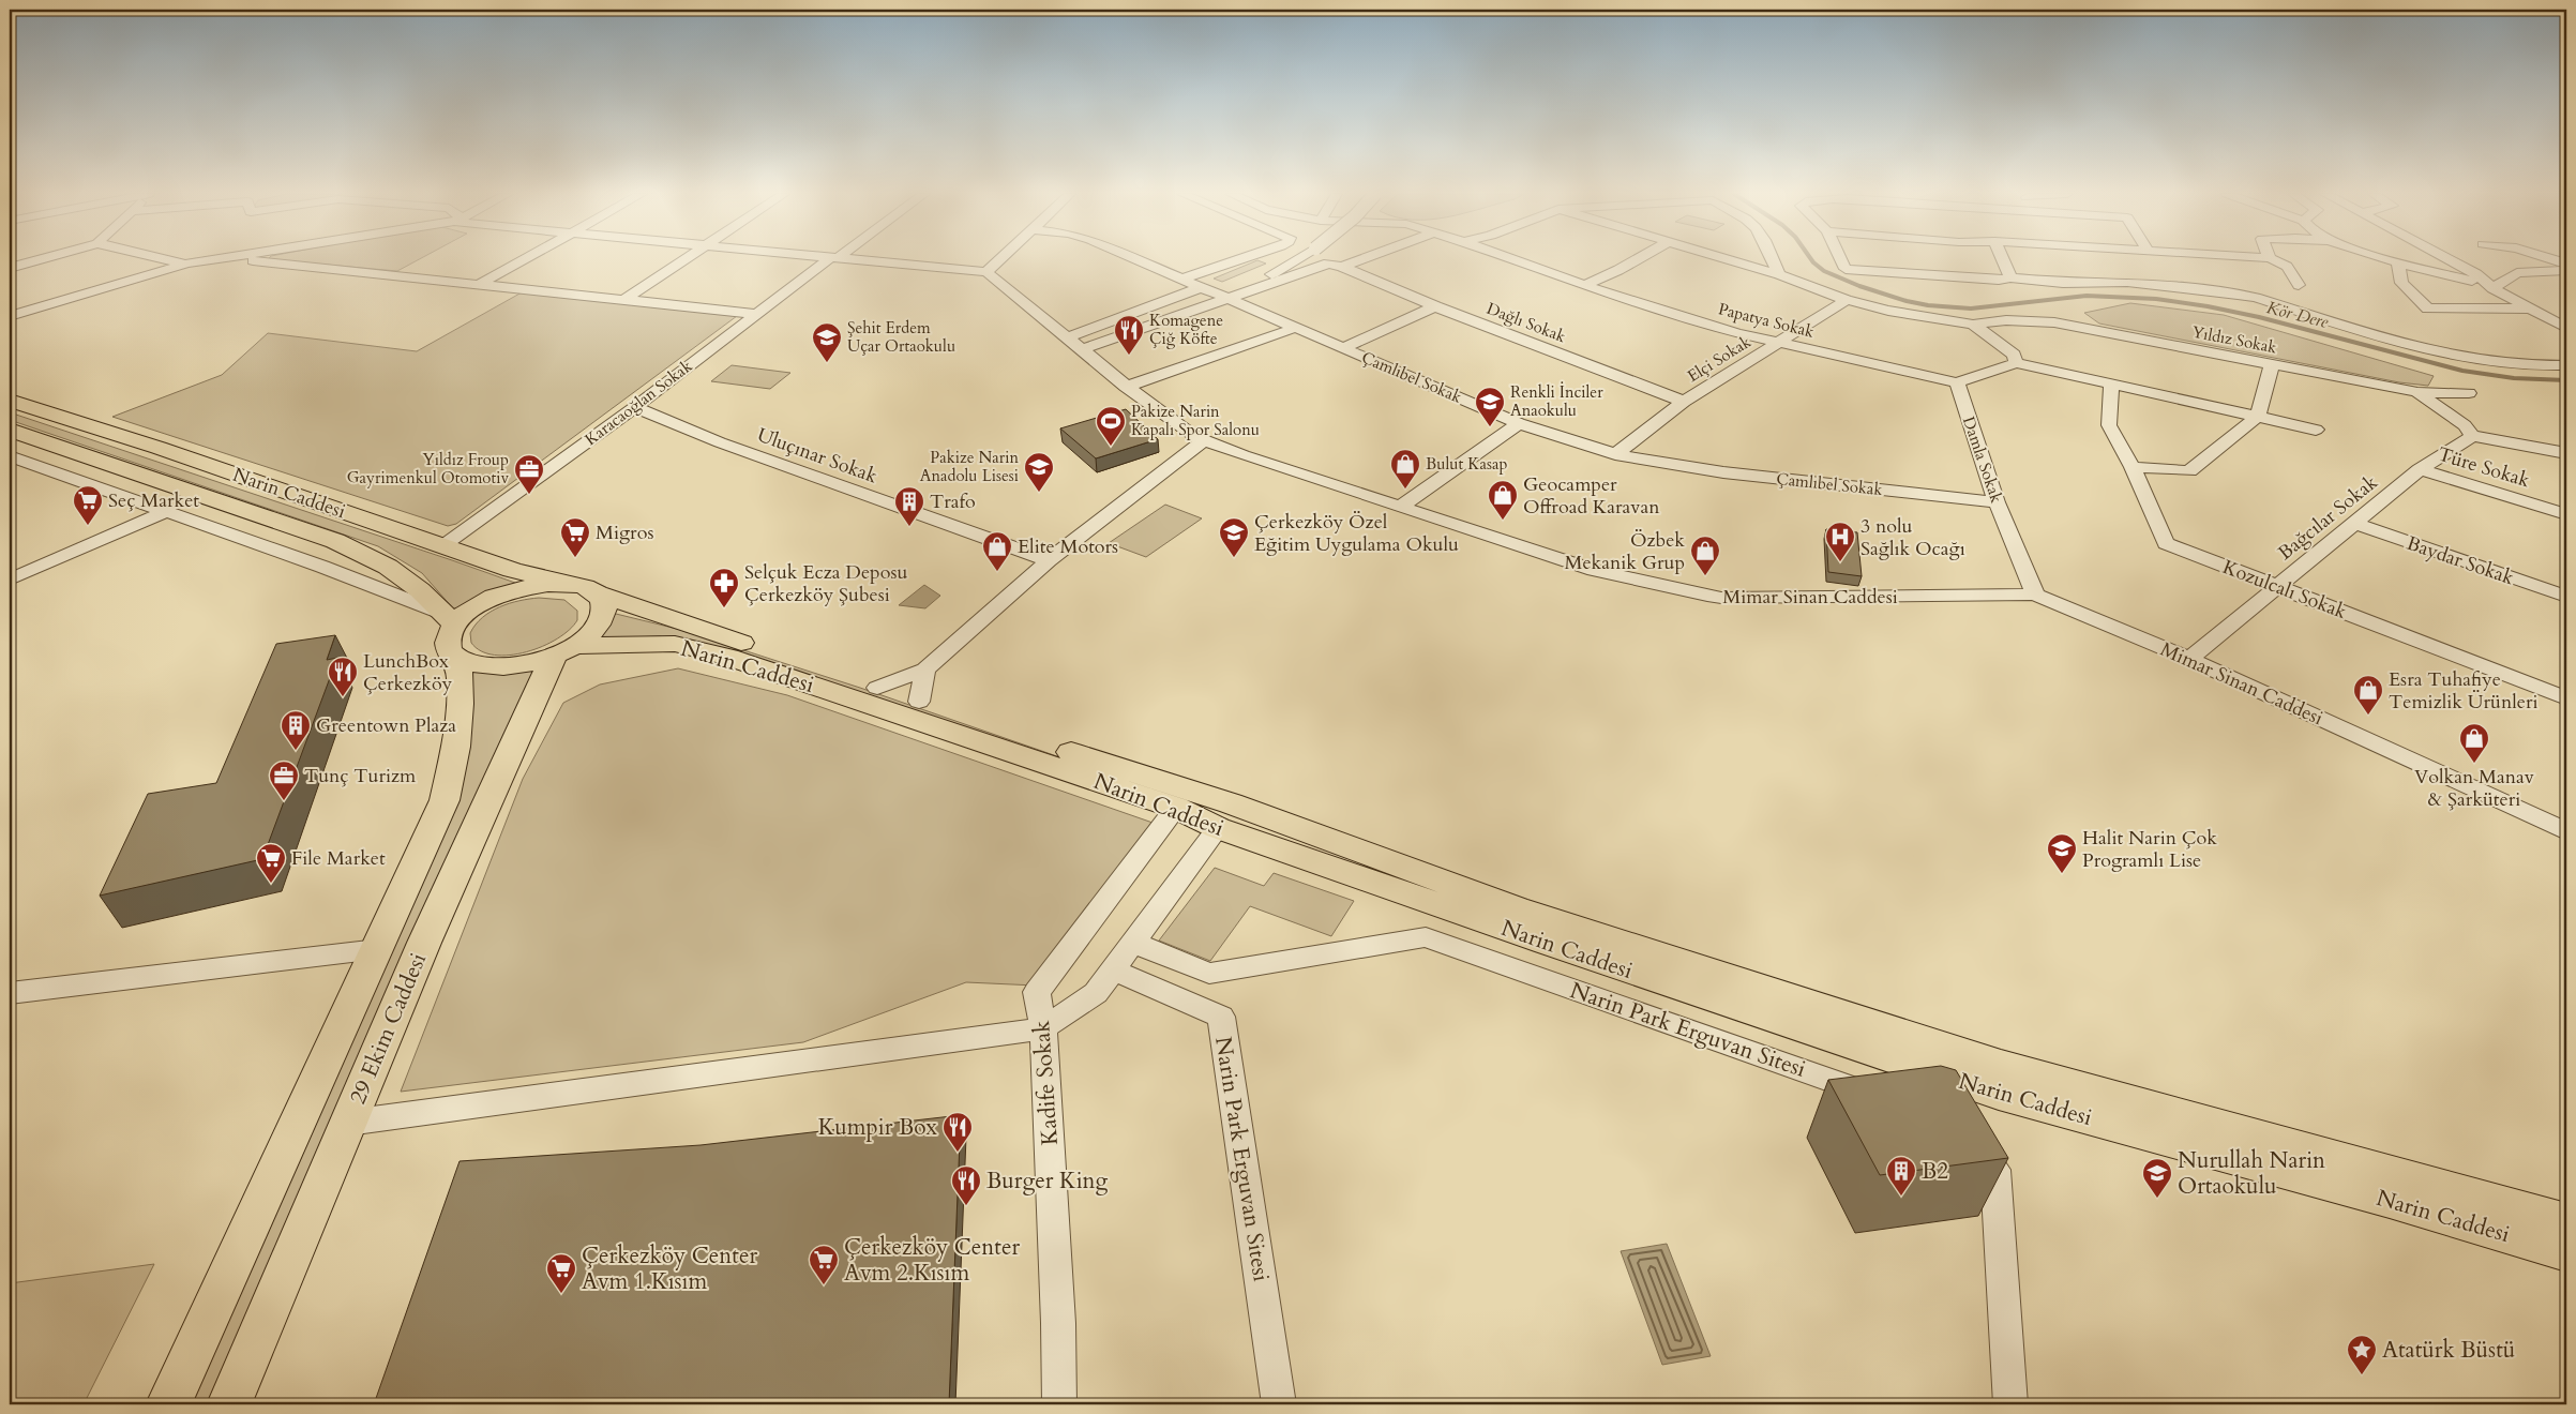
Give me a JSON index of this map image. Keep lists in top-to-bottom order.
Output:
{
  "streets": {
    "main road": ["Narin Caddesi", "29 Ekim Caddesi"],
    "street": [
      "Papatya Sokak",
      "Dağlı Sokak",
      "Yıldız Sokak",
      "Elçi Sokak",
      "Çamlıbel Sokak",
      "Karacaoğlan Sokak",
      "Uluçınar Sokak",
      "Damla Sokak",
      "Türe Sokak",
      "Bağcılar Sokak",
      "Baydar Sokak",
      "Kozulcalı Sokak",
      "Mimar Sinan Caddesi",
      "Narin Park Erguvan Sitesi",
      "Kadife Sokak"
    ]
  },
  "crossings": [
    ["Papatya Sokak", "Elçi Sokak"],
    ["Papatya Sokak", "Damla Sokak"],
    ["Dağlı Sokak", "Elçi Sokak"],
    ["Yıldız Sokak", "Bağcılar Sokak"],
    ["Elçi Sokak", "Çamlıbel Sokak"],
    ["Çamlıbel Sokak", "Damla Sokak"],
    ["Karacaoğlan Sokak", "Uluçınar Sokak"],
    ["Karacaoğlan Sokak", "Narin Caddesi"],
    ["Damla Sokak", "Mimar Sinan Caddesi"],
    ["Türe Sokak", "Bağcılar Sokak"],
    ["Narin Caddesi", "29 Ekim Caddesi"],
    ["Narin Caddesi", "Kadife Sokak"],
    ["Bağcılar Sokak", "Baydar Sokak"],
    ["Bağcılar Sokak", "Kozulcalı Sokak"],
    ["Bağcılar Sokak", "Mimar Sinan Caddesi"]
  ],
  "water": ["Kör Dere"],
  "places": {
    "restaurant": [
      "Komagene Çiğ Köfte",
      "LunchBox Çerkezköy",
      "Kumpir Box",
      "Burger King"
    ],
    "school or university": [
      "Şehit Erdem Uçar Ortaokulu",
      "Renkli İnciler Anaokulu",
      "Pakize Narin Anadolu Lisesi",
      "Çerkezköy Özel Eğitim Uygulama Okulu",
      "Halit Narin Çok Programlı Lise",
      "Nurullah Narin Ortaokulu"
    ],
    "sports": ["Pakize Narin Kapalı Spor Salonu"],
    "shop": [
      "Bulut Kasap",
      "Geocamper Offroad Karavan",
      "Elite Motors",
      "Özbek Mekanik Grup",
      "Esra Tuhafiye Temizlik Ürünleri",
      "Volkan Manav & Şarküteri"
    ],
    "office": ["Yıldız Froup Gayrimenkul Otomotiv", "Tunç Turizm"],
    "supermarket": [
      "Seç Market",
      "Migros",
      "File Market",
      "Çerkezköy Center Avm 2.Kısım",
      "Çerkezköy Center Avm 1.Kısım"
    ],
    "building": ["Trafo", "Greentown Plaza", "B2"],
    "hospital": ["3 nolu Sağlık Ocağı"],
    "pharmacy": ["Selçuk Ecza Deposu Çerkezköy Şubesi"],
    "place": ["Atatürk Büstü"]
  }
}
